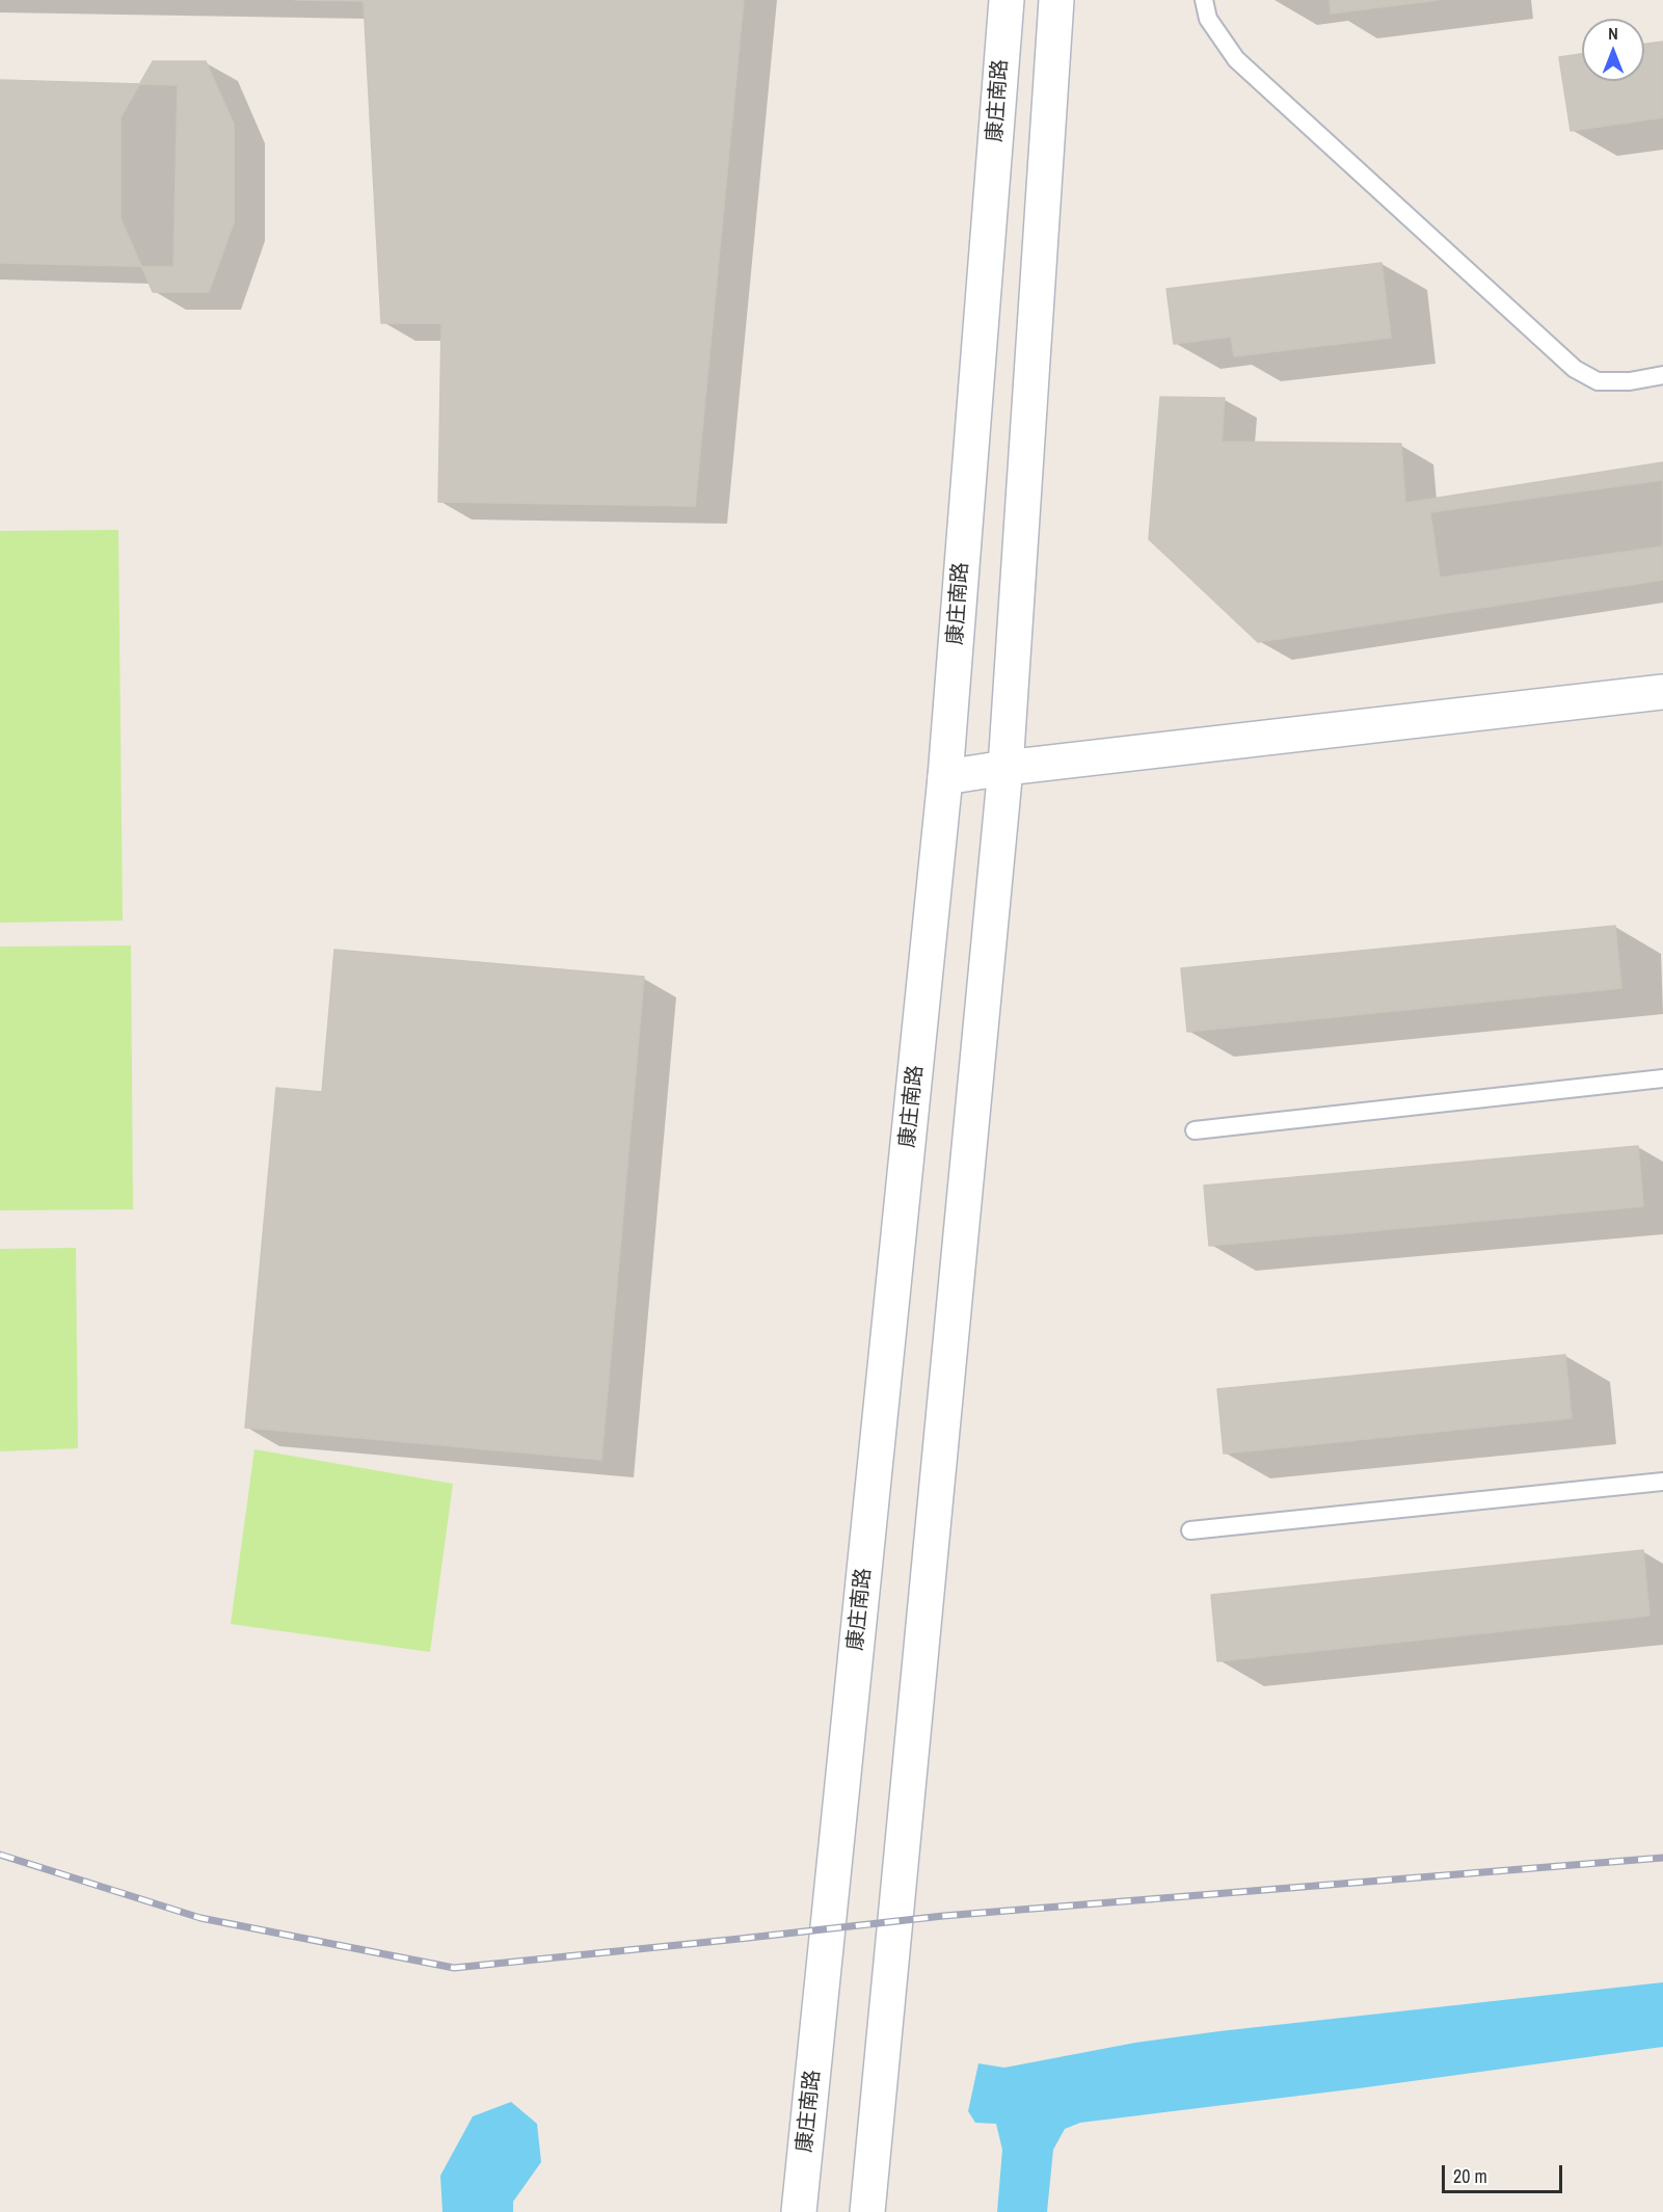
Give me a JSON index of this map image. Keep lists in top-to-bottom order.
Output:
{
  "streets": {
    "main road": ["康庄南路"]
  },
  "scale_bar": "20 m",
  "north": "top"
}
